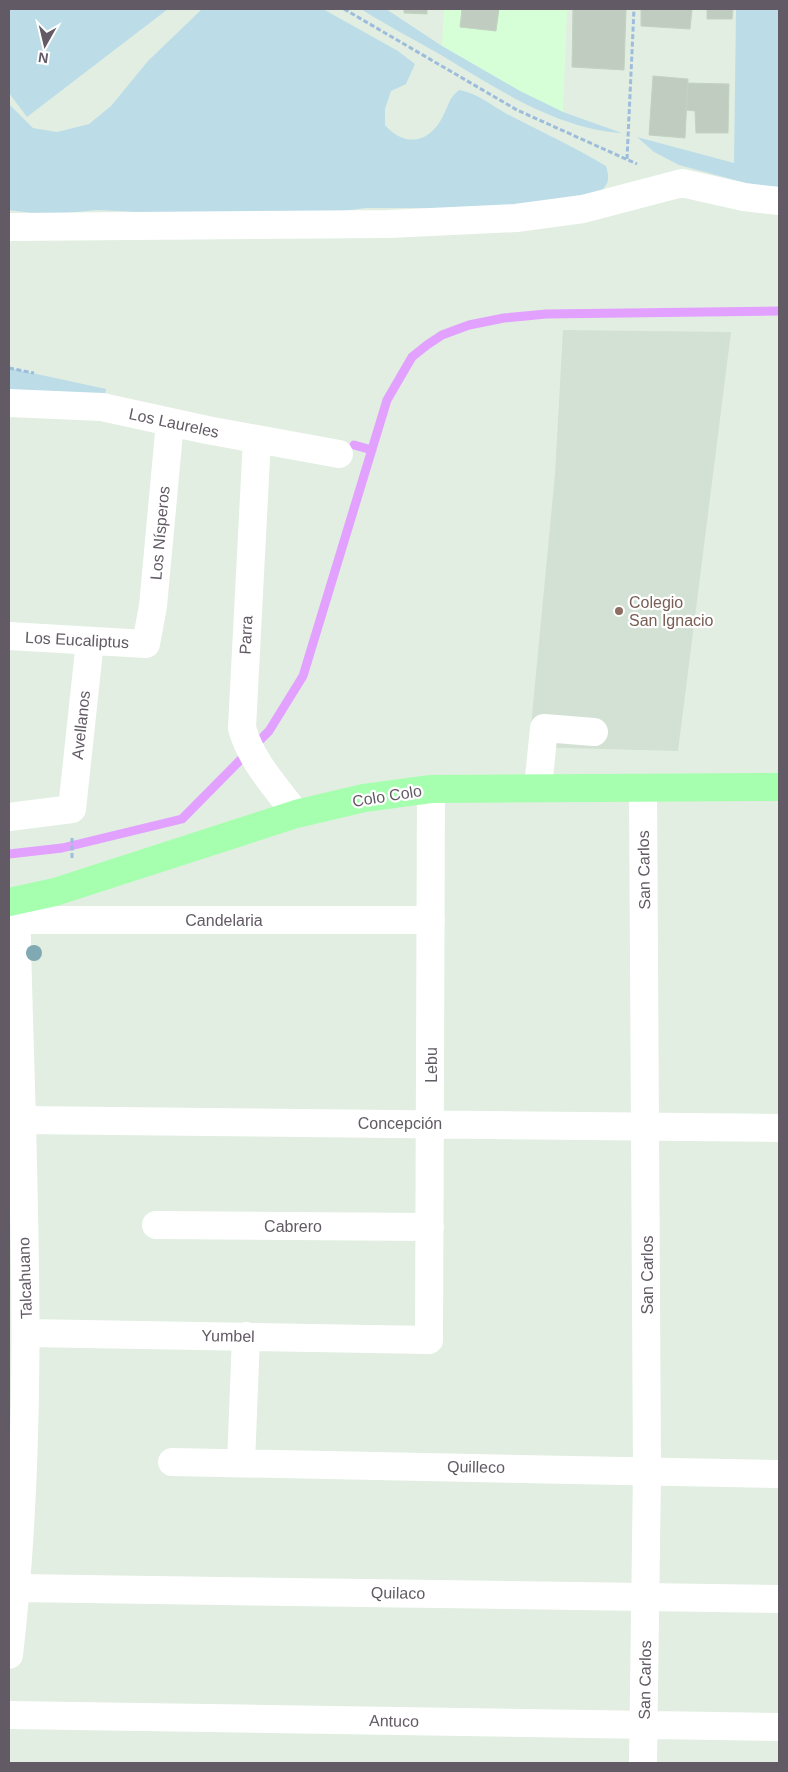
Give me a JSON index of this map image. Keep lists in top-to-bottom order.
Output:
{
  "streets": {
    "main road": ["Colo Colo"],
    "street": [
      "Los Laureles",
      "Los Nísperos",
      "Parra",
      "Los Eucaliptus",
      "Avellanos",
      "San Carlos",
      "Candelaria",
      "Lebu",
      "Concepción",
      "Cabrero",
      "Talcahuano",
      "Yumbel",
      "Quilleco",
      "Quilaco",
      "Antuco"
    ]
  },
  "crossings": [
    ["Los Laureles", "Los Nísperos"],
    ["Los Laureles", "Parra"],
    ["Los Nísperos", "Los Eucaliptus"],
    ["Parra", "Colo Colo"],
    ["Los Eucaliptus", "Avellanos"],
    ["Colo Colo", "San Carlos"],
    ["Colo Colo", "Candelaria"],
    ["Colo Colo", "Lebu"],
    ["Colo Colo", "Talcahuano"],
    ["San Carlos", "Concepción"],
    ["San Carlos", "Quilleco"],
    ["San Carlos", "Quilaco"],
    ["San Carlos", "Antuco"],
    ["Candelaria", "Lebu"],
    ["Candelaria", "Talcahuano"],
    ["Lebu", "Concepción"],
    ["Lebu", "Cabrero"],
    ["Lebu", "Yumbel"],
    ["Concepción", "Talcahuano"],
    ["Talcahuano", "Yumbel"],
    ["Talcahuano", "Quilaco"]
  ],
  "places": ["Colegio San Ignacio"],
  "north": "bottom"
}
